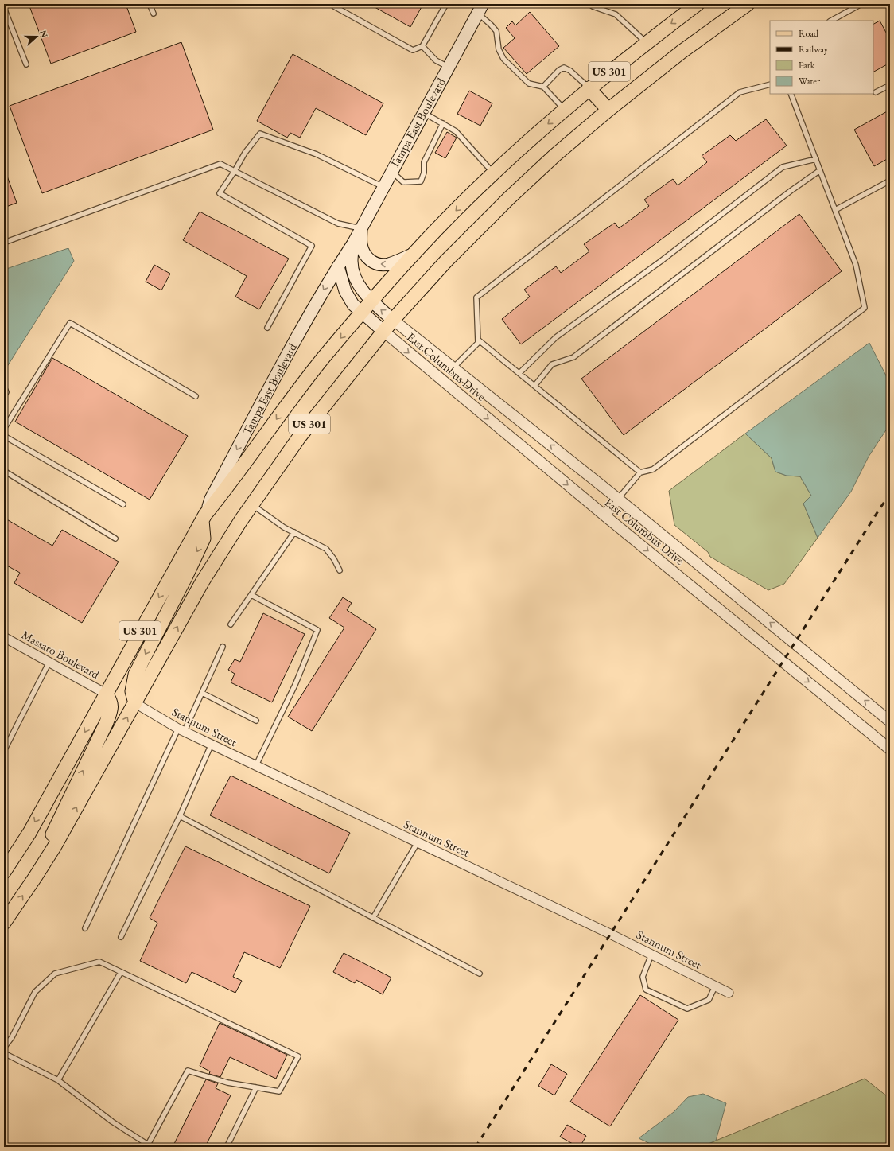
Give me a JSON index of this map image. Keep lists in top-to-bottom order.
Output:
{
  "streets": {
    "main road": ["US 301", "Tampa East Boulevard"],
    "street": ["East Columbus Drive", "Massaro Boulevard", "Stannum Street"]
  },
  "crossings": [
    ["US 301", "Tampa East Boulevard"],
    ["US 301", "East Columbus Drive"],
    ["US 301", "Massaro Boulevard"],
    ["US 301", "Stannum Street"],
    ["Tampa East Boulevard", "East Columbus Drive"]
  ],
  "legend": [
    "Road",
    "Railway",
    "Park",
    "Water"
  ],
  "north": "right"
}
